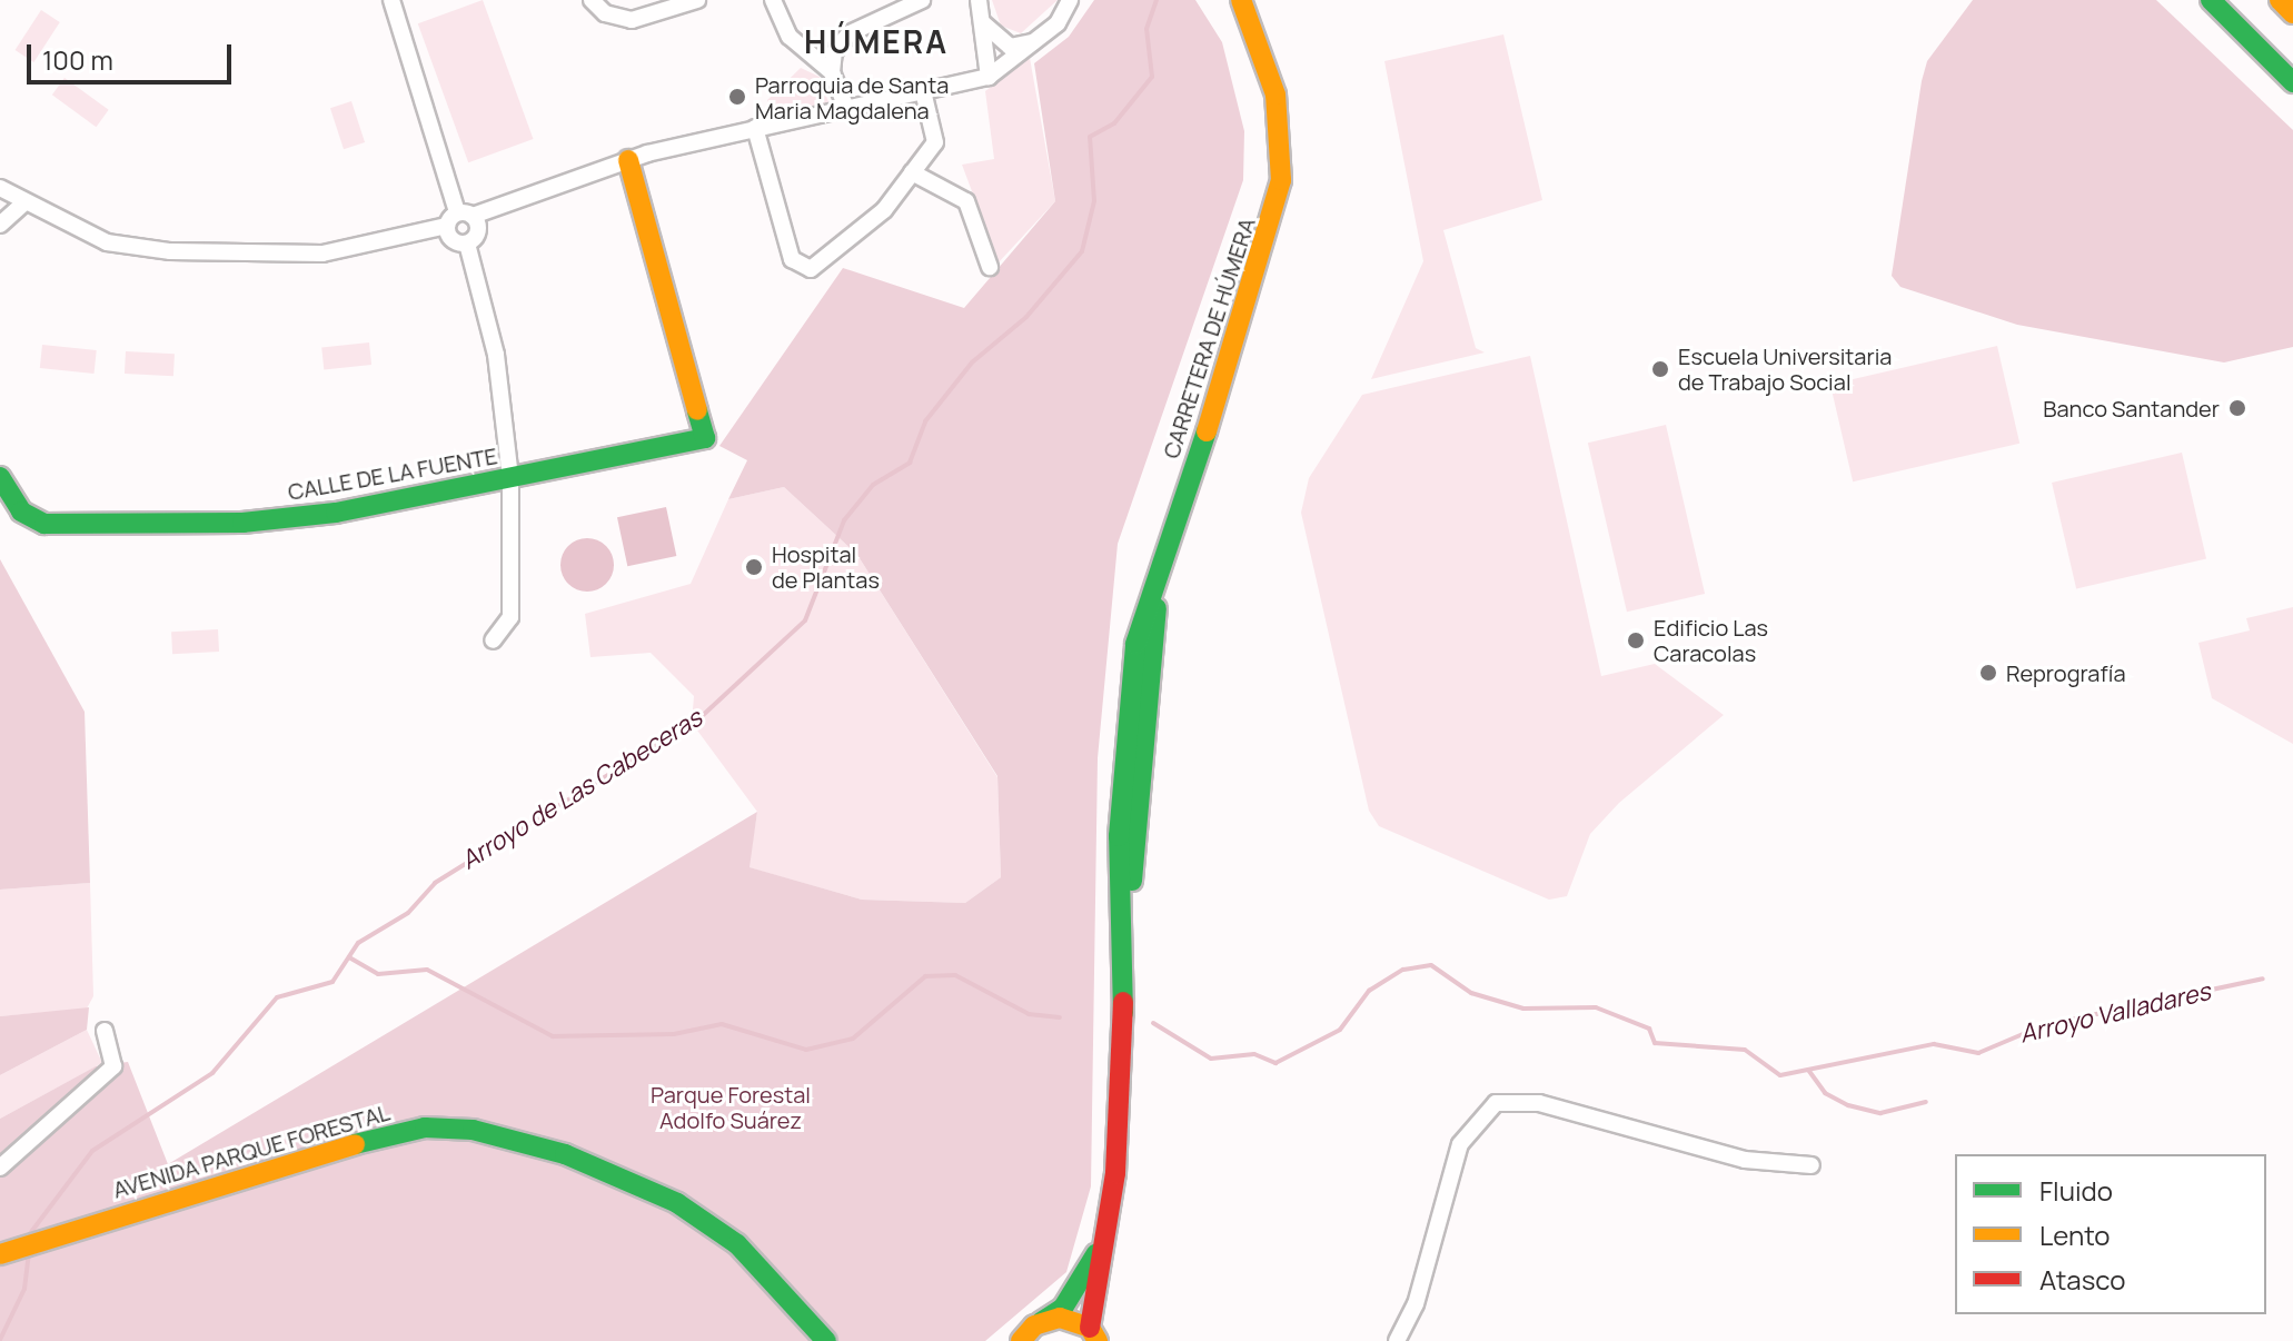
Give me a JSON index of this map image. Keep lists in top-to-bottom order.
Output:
{
  "streets": {
    "street": ["CARRETERA DE HÚMERA", "CALLE DE LA FUENTE", "AVENIDA PARQUE FORESTAL"]
  },
  "districts": ["HÚMERA"],
  "water": ["Arroyo de Las Cabeceras", "Arroyo Valladares"],
  "parks": ["Parque Forestal Adolfo Suárez"],
  "places": [
    "Parroquia de Santa Maria Magdalena",
    "Escuela Universitaria de Trabajo Social",
    "Banco Santander",
    "Hospital de Plantas",
    "Edificio Las Caracolas",
    "Reprografía"
  ],
  "legend": ["Fluido", "Lento", "Atasco"],
  "scale_bar": "100 m"
}
